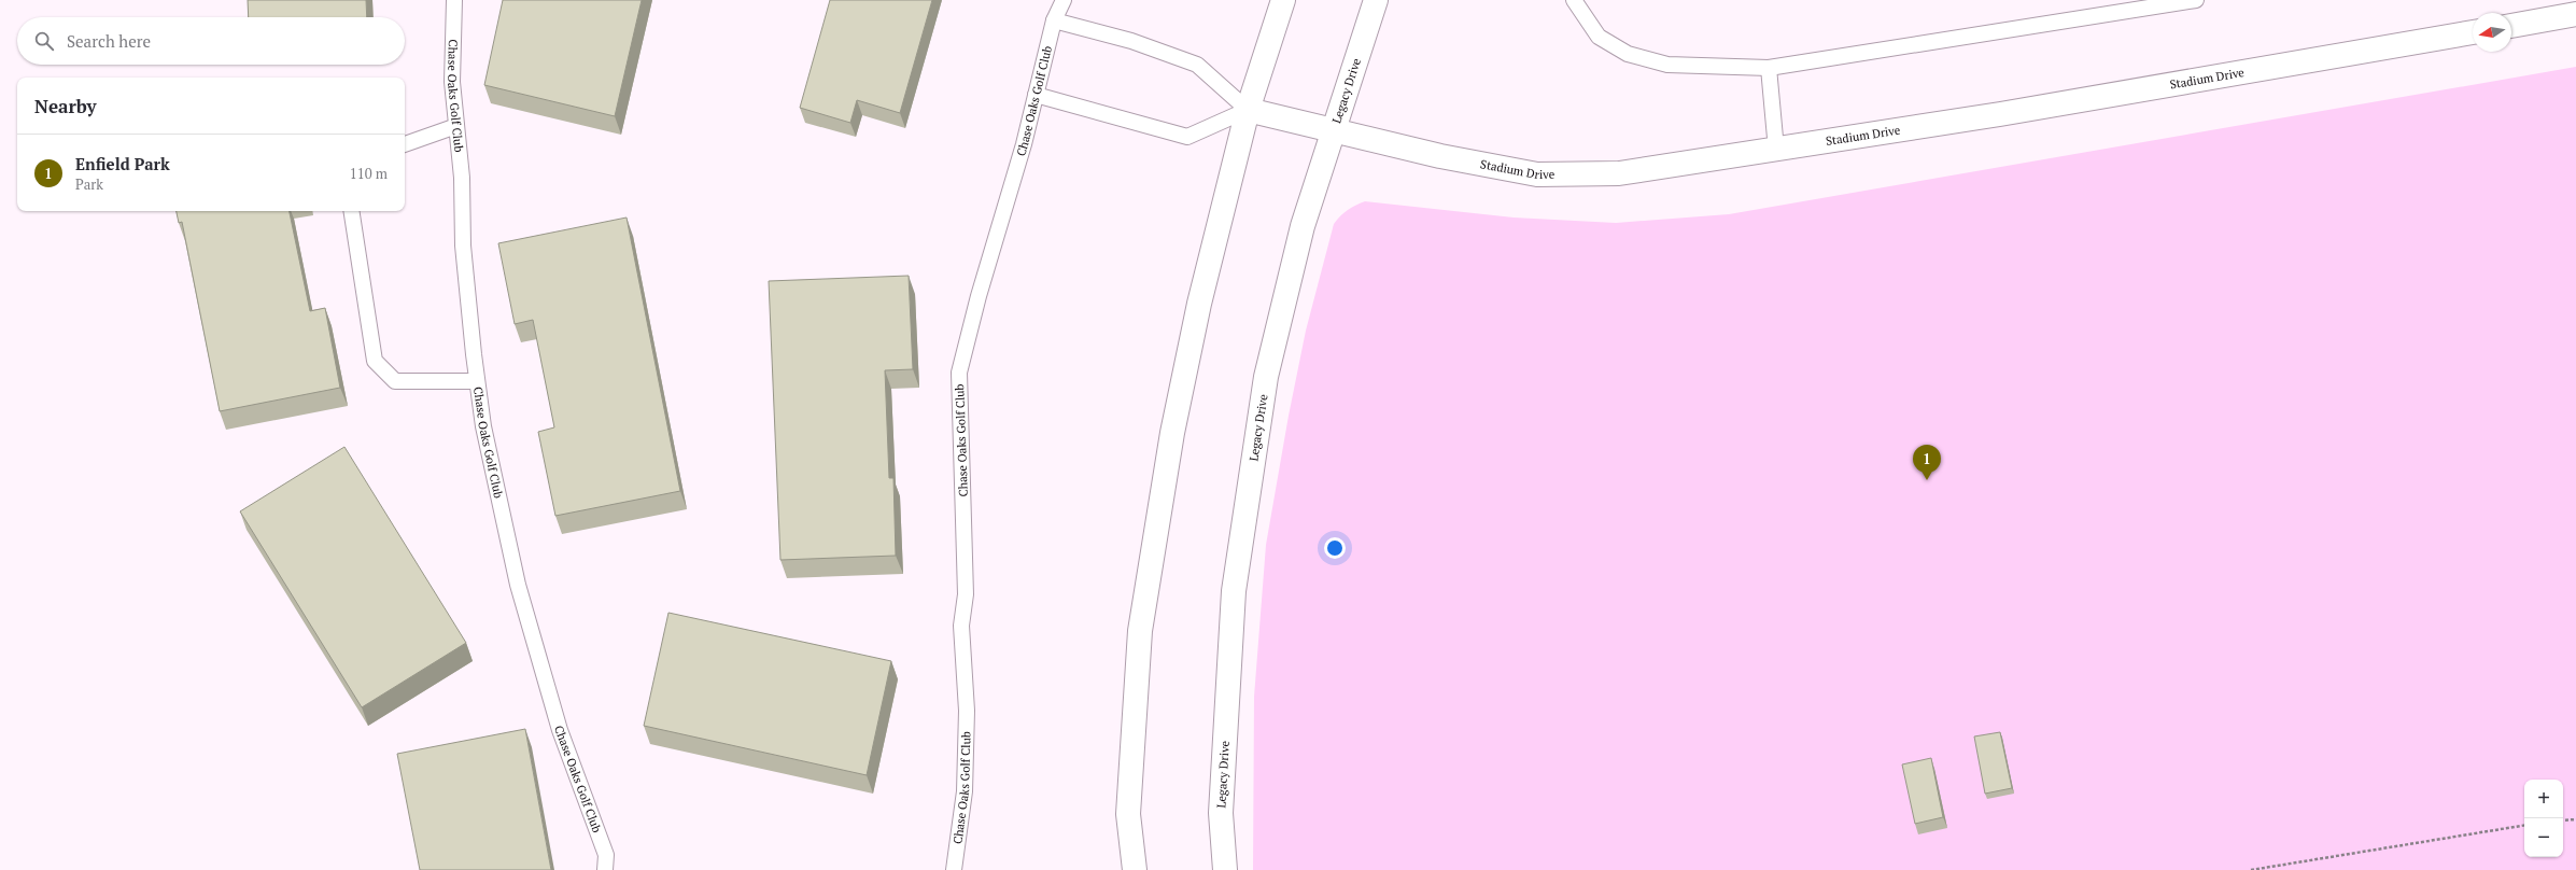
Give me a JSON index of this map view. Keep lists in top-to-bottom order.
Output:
{
  "streets": {
    "main road": ["Stadium Drive", "Legacy Drive"],
    "lane": ["Chase Oaks Golf Club"]
  },
  "crossings": [
    ["Stadium Drive", "Legacy Drive"]
  ],
  "north": "left",
  "page": {
    "search": "Search here",
    "heading": "Nearby",
    "list": [
      {
        "mark": "1",
        "name": "Enfield Park",
        "note": "Park",
        "value": "110 m"
      }
    ],
    "pins": "1",
    "map_buttons": ["+", "−"]
  }
}
